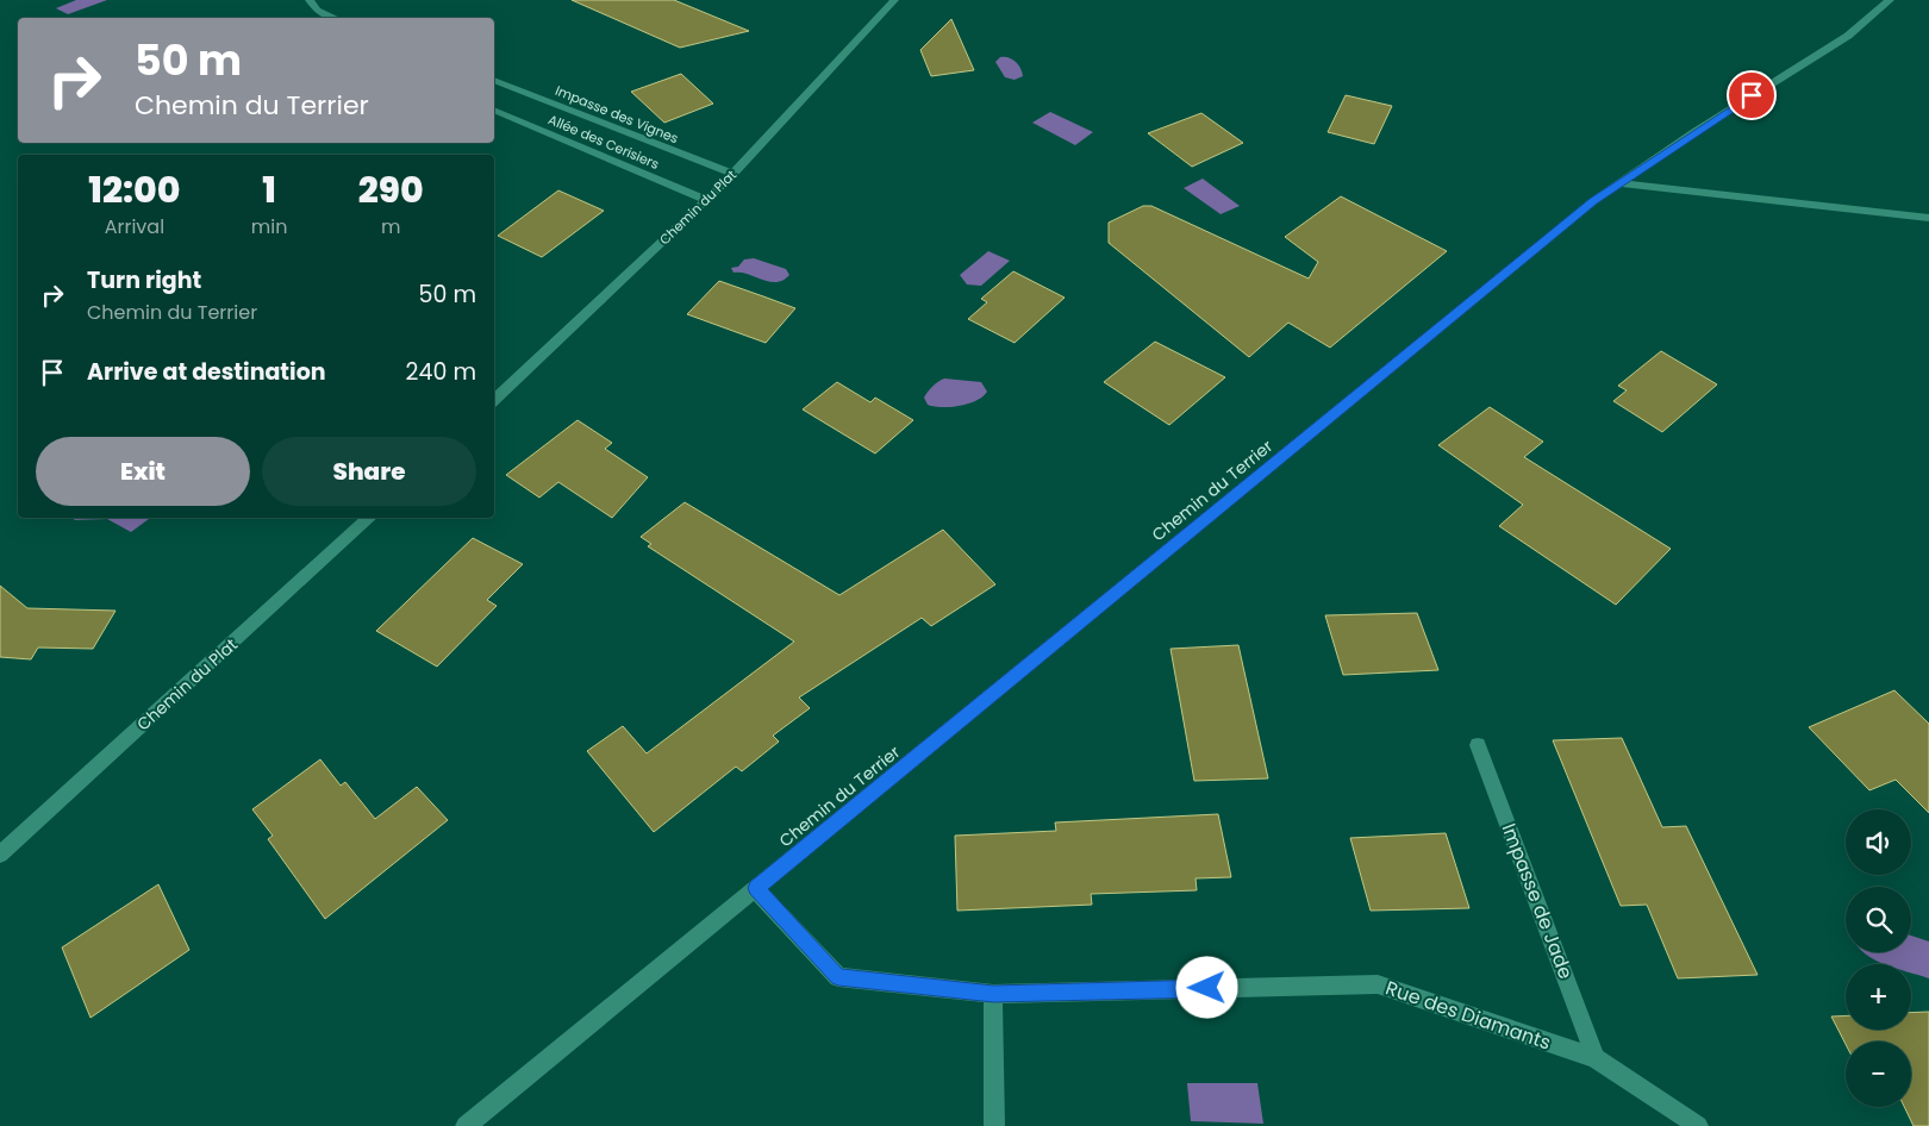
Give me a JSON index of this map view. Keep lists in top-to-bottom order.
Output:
{
  "streets": {
    "street": [
      "Impasse des Vignes",
      "Allée des Cerisiers",
      "Chemin du Plat",
      "Chemin du Terrier",
      "Impasse de Jade",
      "Rue des Diamants"
    ]
  },
  "crossings": [
    ["Impasse des Vignes", "Chemin du Plat"],
    ["Allée des Cerisiers", "Chemin du Plat"],
    ["Chemin du Terrier", "Rue des Diamants"],
    ["Impasse de Jade", "Rue des Diamants"]
  ],
  "page": {
    "turn": ["50 m", "Chemin du Terrier"],
    "eta": [
      "12:00",
      "Arrival",
      "1",
      "min",
      "290",
      "m"
    ],
    "list": [
      {
        "name": "Turn right",
        "note": "Chemin du Terrier",
        "value": "50 m"
      },
      {
        "name": "Arrive at destination",
        "value": "240 m"
      }
    ],
    "buttons": ["Exit", "Share"],
    "map_buttons": ["+", "−"]
  }
}
